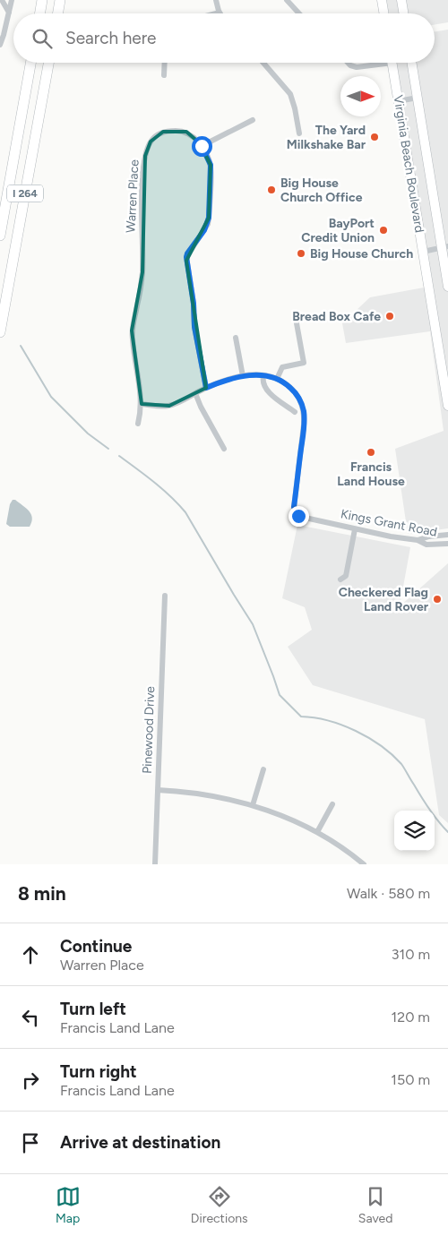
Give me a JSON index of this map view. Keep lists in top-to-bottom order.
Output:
{
  "streets": {
    "highway": ["I 264"],
    "main road": ["Virginia Beach Boulevard"],
    "street": ["Warren Place", "Kings Grant Road", "Pinewood Drive"]
  },
  "places": [
    "The Yard Milkshake Bar",
    "Big House Church Office",
    "BayPort Credit Union",
    "Big House Church",
    "Bread Box Cafe",
    "Francis Land House",
    "Checkered Flag Land Rover"
  ],
  "north": "right",
  "page": {
    "search": "Search here",
    "heading": ["8 min", "Walk · 580 m"],
    "list": [
      ["Continue", "Warren Place", "310 m"],
      ["Turn left", "Francis Land Lane", "120 m"],
      ["Turn right", "Francis Land Lane", "150 m"],
      "Arrive at destination"
    ],
    "nav": ["Map", "Directions", "Saved"]
  }
}
